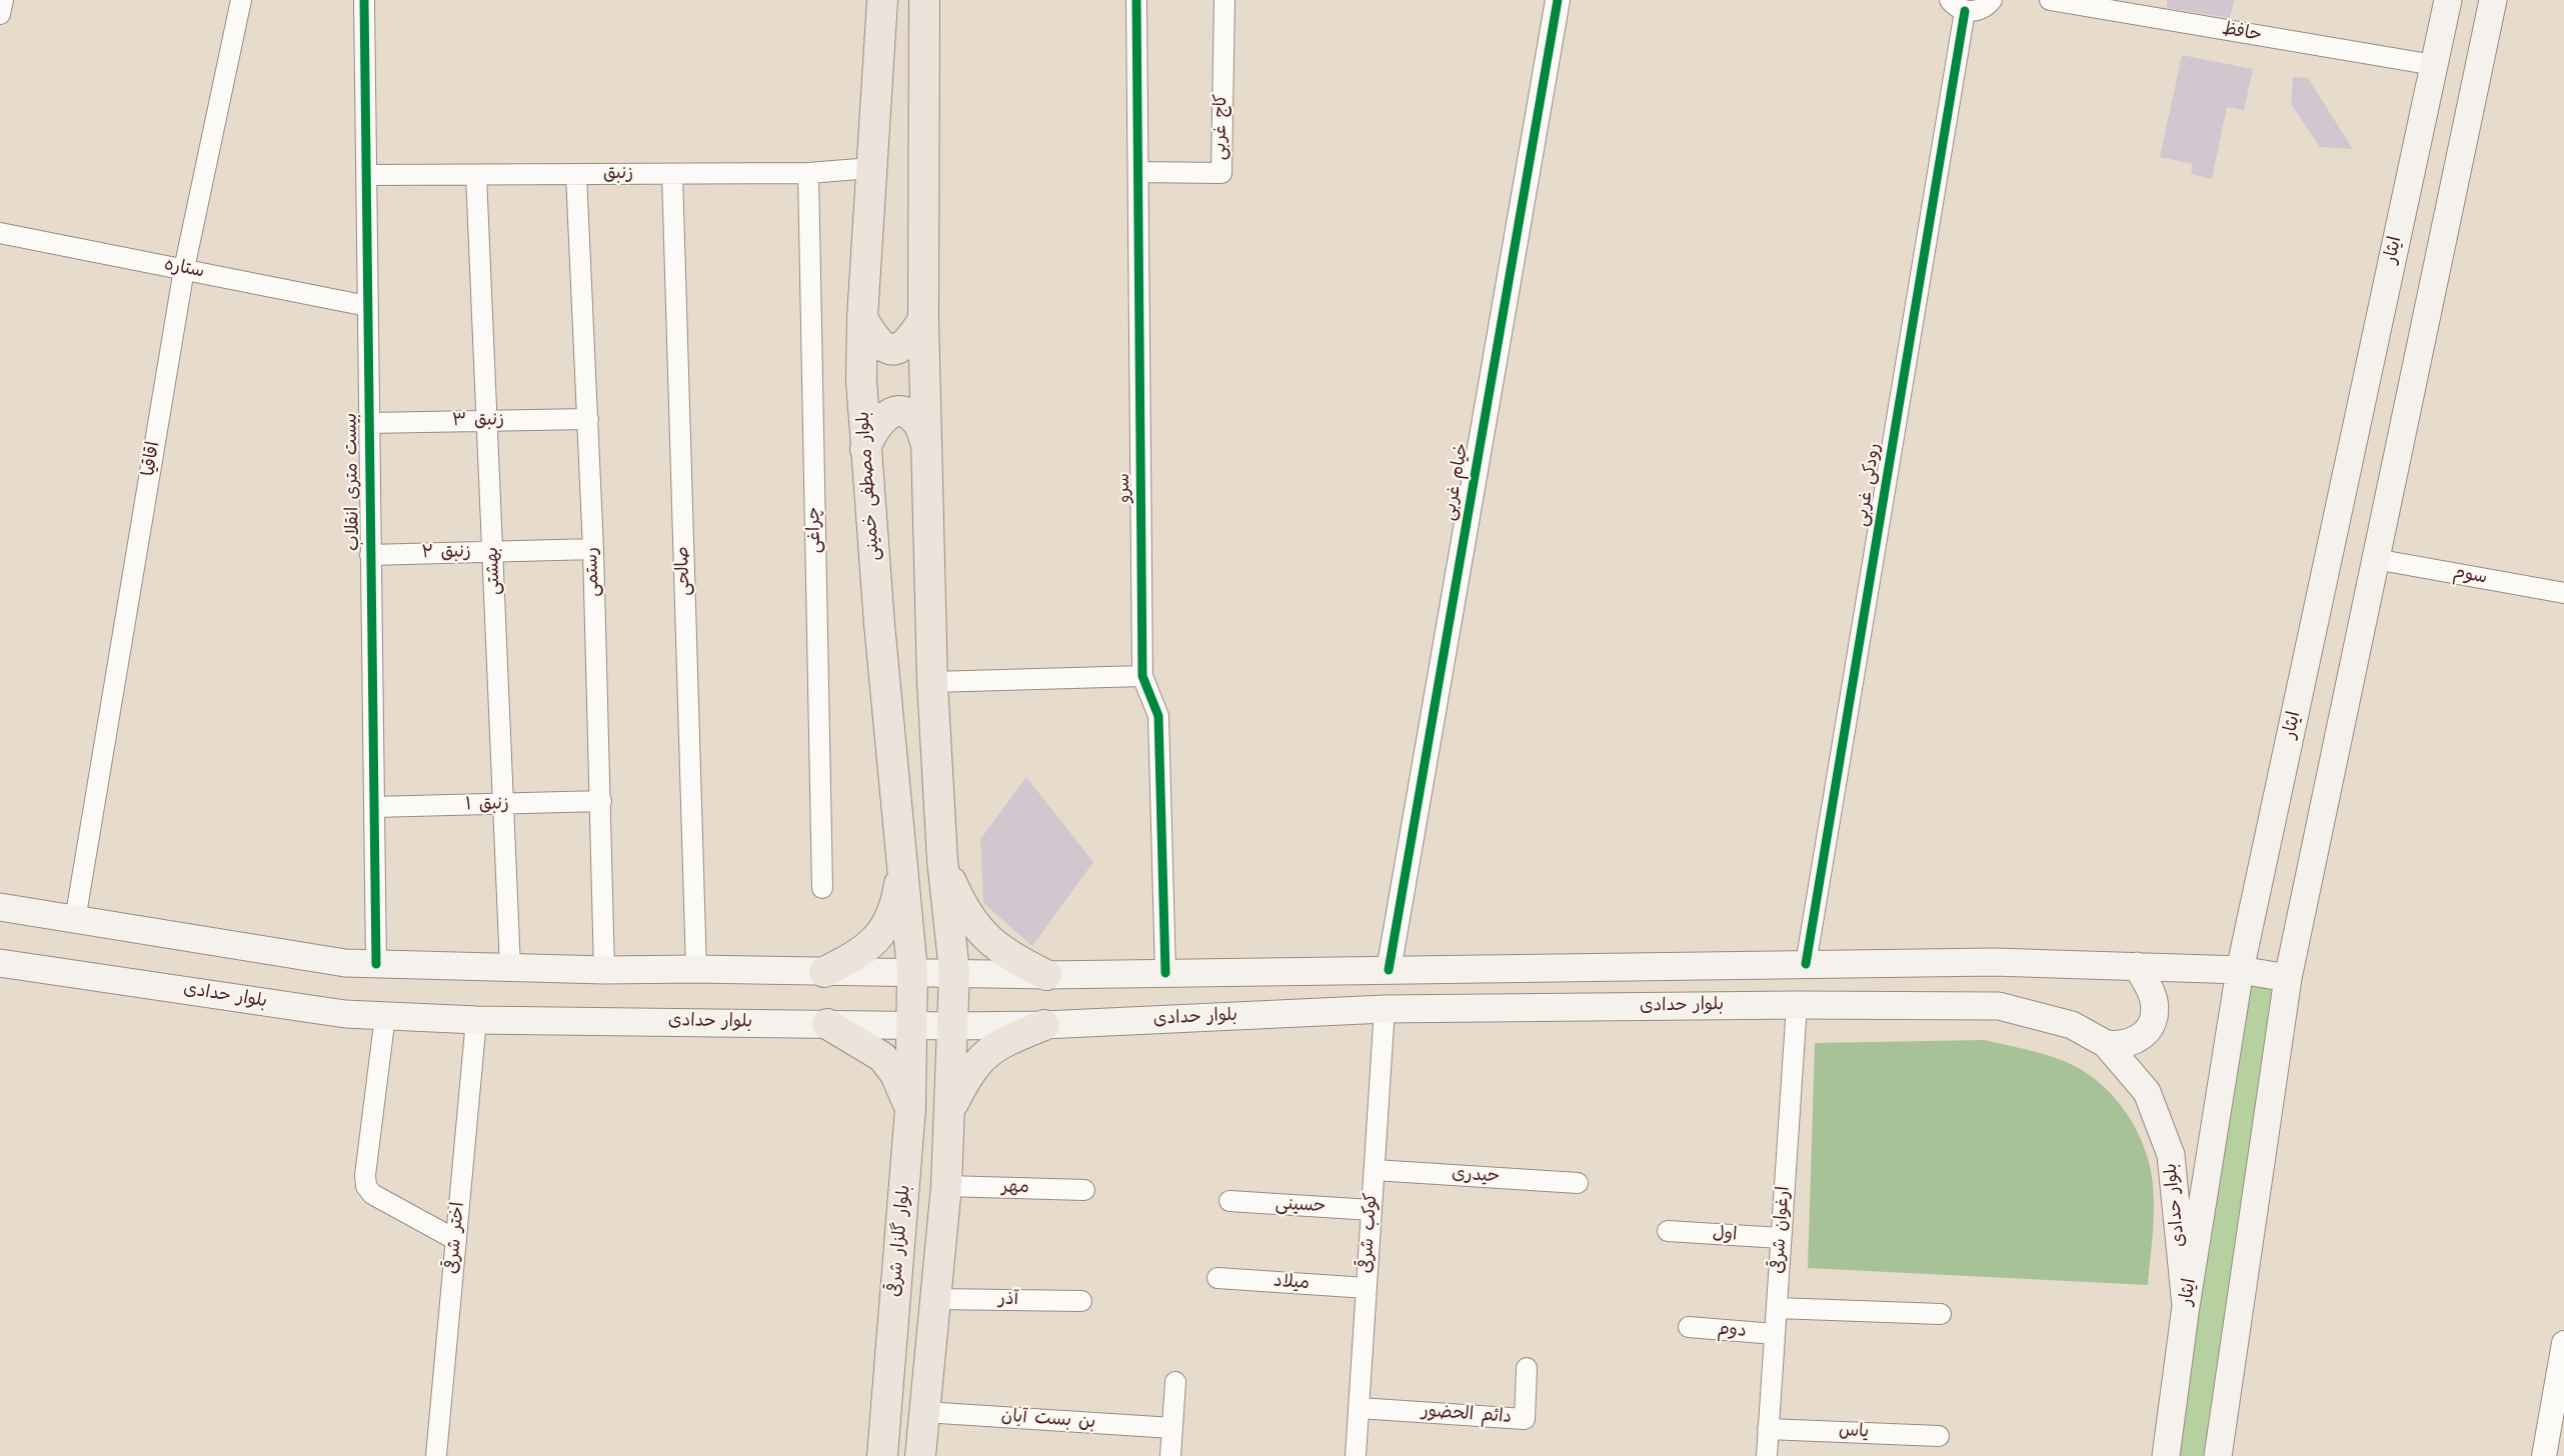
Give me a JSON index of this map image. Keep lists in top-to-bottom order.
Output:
{
  "streets": {
    "main road": [
      "ایثار",
      "بلوار مصطفی خمینی",
      "بلوار حدادی",
      "بلوار گلزار شرقی"
    ],
    "street": [
      "حافظ",
      "کاج غربی",
      "زنبق",
      "ستاره",
      "زنبق ۳",
      "اقاقیا",
      "بیست متری انقلاب",
      "خیام غربی",
      "رودکی غربی",
      "سرو",
      "چراغی",
      "زنبق ۲",
      "بهشتی",
      "صالحی",
      "رستمی",
      "سوم",
      "زنبق ۱",
      "حیدری",
      "مهر",
      "حسینی",
      "ارغوان شرقی",
      "کوکب شرقی",
      "اول",
      "اختر شرقی",
      "میلاد",
      "آذر",
      "دوم",
      "دائم الحضور",
      "بن بست آبان",
      "یاس"
    ]
  },
  "crossings": [
    ["حافظ", "ایثار"],
    ["کاج غربی", "سرو"],
    ["زنبق", "بیست متری انقلاب"],
    ["زنبق", "بلوار مصطفی خمینی"],
    ["زنبق", "چراغی"],
    ["زنبق", "بهشتی"],
    ["زنبق", "صالحی"],
    ["زنبق", "رستمی"],
    ["ایثار", "بلوار حدادی"],
    ["ستاره", "اقاقیا"],
    ["ستاره", "بیست متری انقلاب"],
    ["زنبق ۳", "بیست متری انقلاب"],
    ["زنبق ۳", "بهشتی"],
    ["زنبق ۳", "رستمی"],
    ["بیست متری انقلاب", "زنبق ۲"],
    ["بیست متری انقلاب", "زنبق ۱"],
    ["بلوار مصطفی خمینی", "بلوار حدادی"],
    ["بلوار مصطفی خمینی", "بلوار گلزار شرقی"],
    ["زنبق ۲", "بهشتی"],
    ["زنبق ۲", "رستمی"],
    ["بهشتی", "زنبق ۱"],
    ["رستمی", "زنبق ۱"],
    ["بلوار حدادی", "ارغوان شرقی"],
    ["بلوار حدادی", "کوکب شرقی"],
    ["بلوار حدادی", "اختر شرقی"],
    ["بلوار حدادی", "بلوار گلزار شرقی"],
    ["حیدری", "کوکب شرقی"],
    ["حسینی", "کوکب شرقی"],
    ["ارغوان شرقی", "اول"],
    ["ارغوان شرقی", "دوم"],
    ["ارغوان شرقی", "یاس"],
    ["کوکب شرقی", "میلاد"],
    ["کوکب شرقی", "دائم الحضور"]
  ]
}
